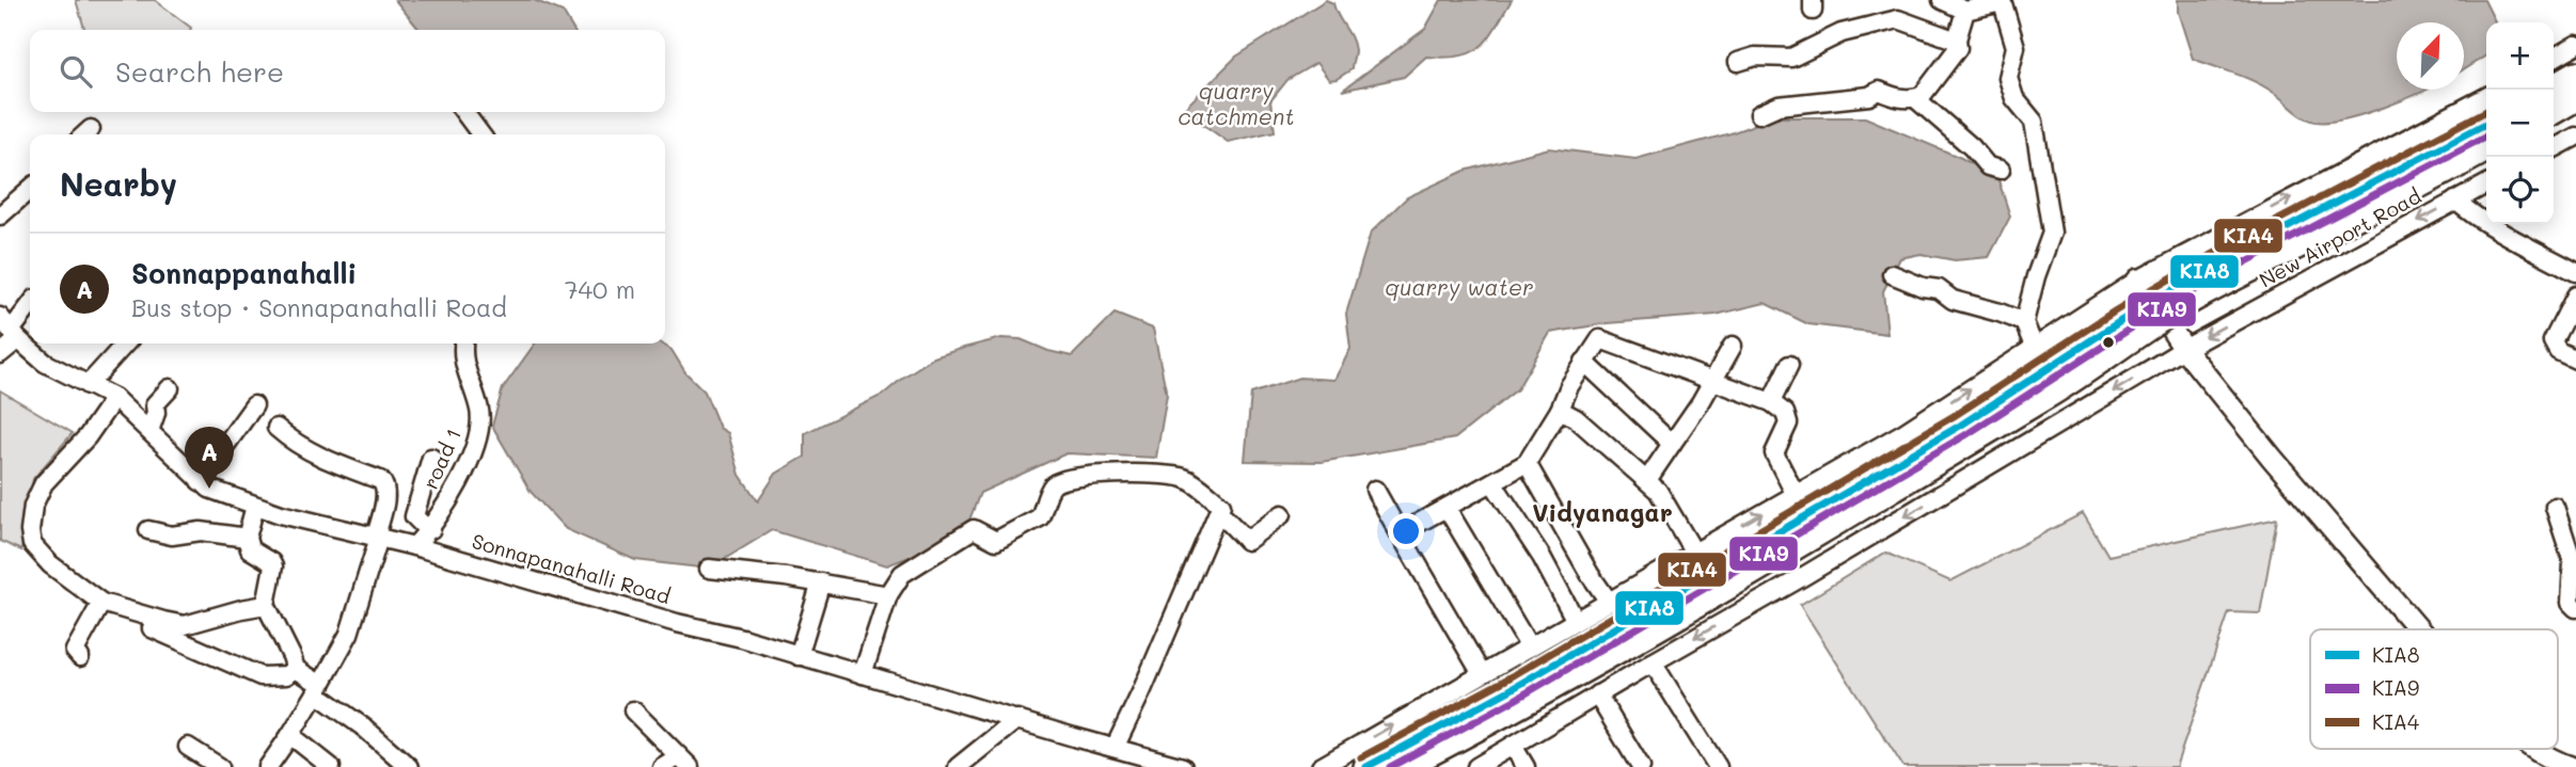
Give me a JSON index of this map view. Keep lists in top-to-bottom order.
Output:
{
  "streets": {
    "street": ["New Airport Road", "road 1", "Sonnapanahalli Road"]
  },
  "crossings": [
    ["road 1", "Sonnapanahalli Road"]
  ],
  "districts": ["Vidyanagar"],
  "water": ["quarry catchment", "quarry water"],
  "lines": ["transit line KIA4", "transit line KIA8", "transit line KIA9"],
  "legend": ["KIA8", "KIA9", "KIA4"],
  "north": "top right",
  "page": {
    "map_buttons": ["+", "−"],
    "search": "Search here",
    "heading": "Nearby",
    "list": [
      {
        "mark": "A",
        "name": "Sonnappanahalli",
        "note": "Bus stop · Sonnapanahalli Road",
        "value": "740 m"
      }
    ],
    "pins": "A"
  }
}
